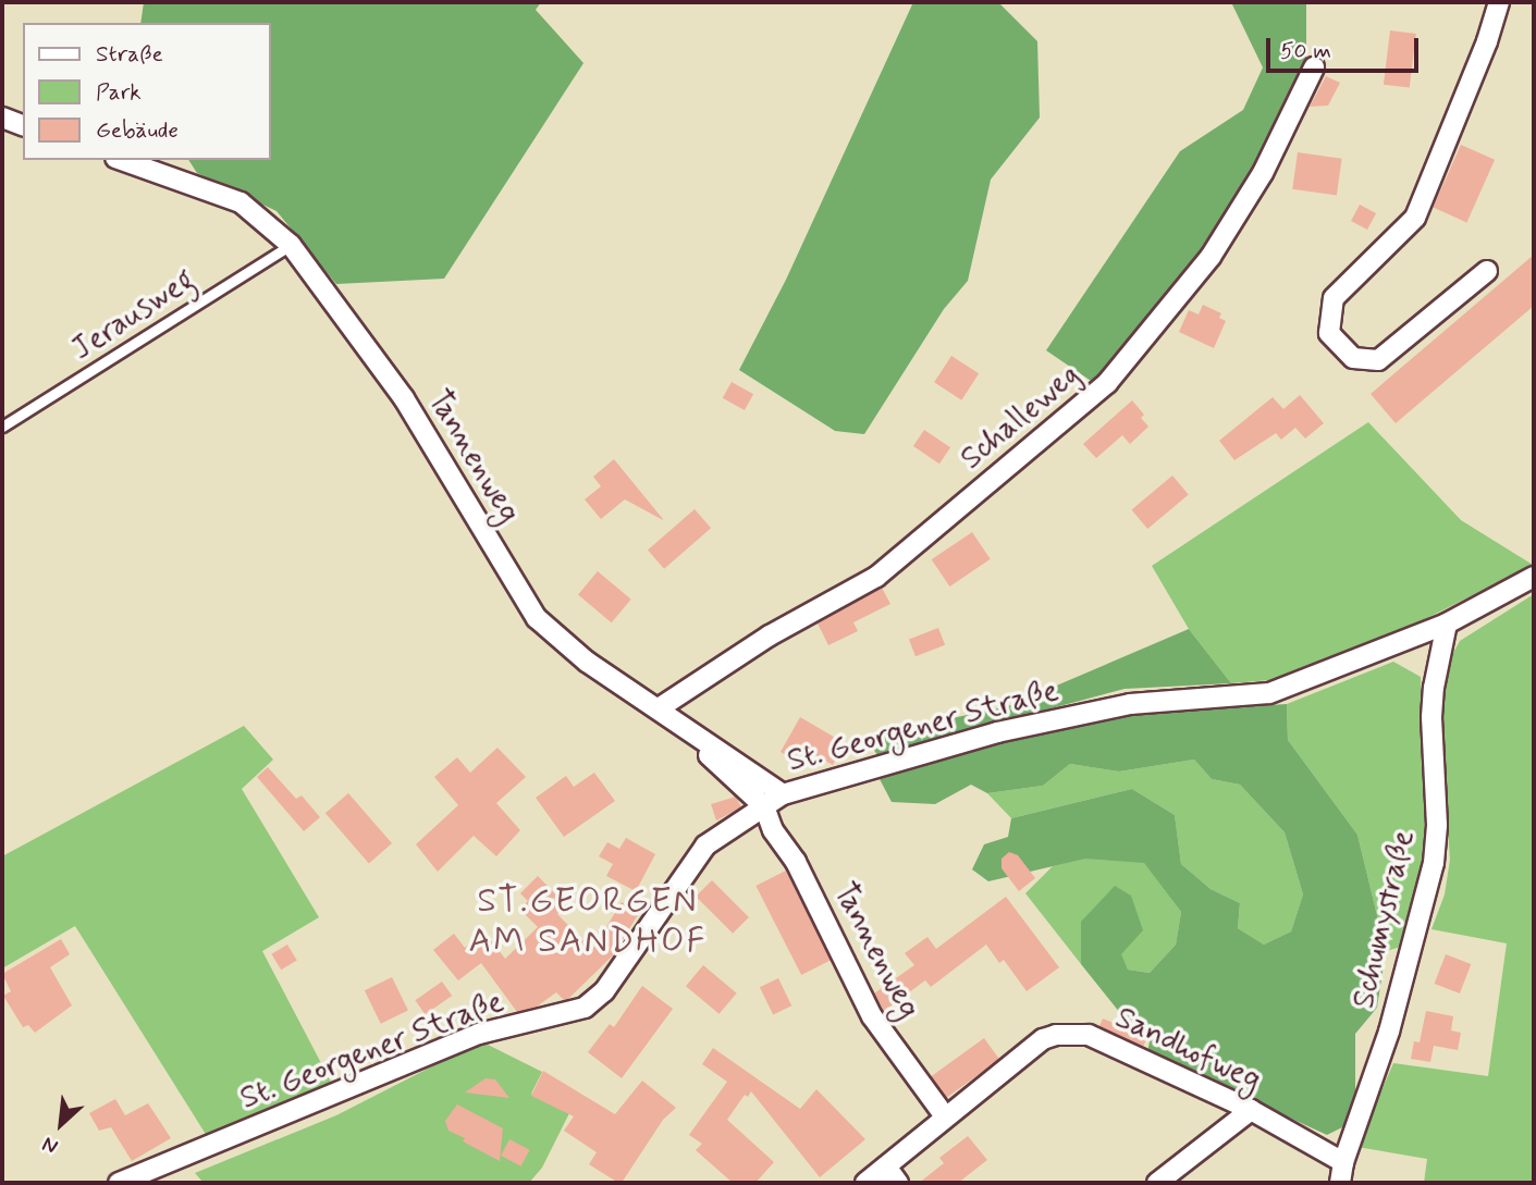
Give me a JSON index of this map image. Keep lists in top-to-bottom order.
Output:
{
  "streets": {
    "street": [
      "Schalleweg",
      "Tannenweg",
      "St. Georgener Straße",
      "Schumystraße",
      "Sandhofweg"
    ],
    "lane": ["Jerausweg"]
  },
  "crossings": [
    ["Jerausweg", "Tannenweg"],
    ["Schalleweg", "Tannenweg"],
    ["Tannenweg", "St. Georgener Straße"],
    ["Tannenweg", "Sandhofweg"],
    ["St. Georgener Straße", "Schumystraße"],
    ["Schumystraße", "Sandhofweg"]
  ],
  "districts": ["ST.GEORGEN AM SANDHOF"],
  "legend": ["Straße", "Park", "Gebäude"],
  "scale_bar": "50 m",
  "north": "bottom left"
}
